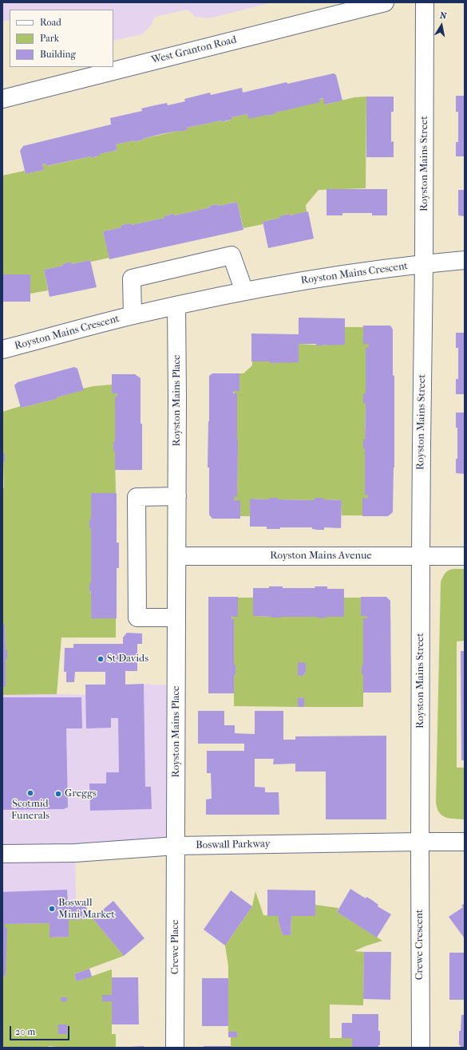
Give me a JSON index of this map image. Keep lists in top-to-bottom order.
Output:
{
  "streets": {
    "street": [
      "West Granton Road",
      "Royston Mains Street",
      "Royston Mains Crescent",
      "Royston Mains Place",
      "Royston Mains Avenue",
      "Boswall Parkway",
      "Crewe Crescent",
      "Crewe Place"
    ]
  },
  "crossings": [
    ["Royston Mains Street", "Royston Mains Crescent"],
    ["Royston Mains Street", "Royston Mains Avenue"],
    ["Royston Mains Street", "Boswall Parkway"],
    ["Royston Mains Street", "Crewe Crescent"],
    ["Royston Mains Crescent", "Royston Mains Place"],
    ["Royston Mains Place", "Royston Mains Avenue"],
    ["Royston Mains Place", "Boswall Parkway"],
    ["Royston Mains Place", "Crewe Place"],
    ["Boswall Parkway", "Crewe Crescent"],
    ["Boswall Parkway", "Crewe Place"]
  ],
  "places": [
    "St Davids",
    "Scotmid Funerals",
    "Greggs",
    "Boswall Mini Market"
  ],
  "legend": ["Road", "Park", "Building"],
  "scale_bar": "20 m",
  "north": "top"
}
